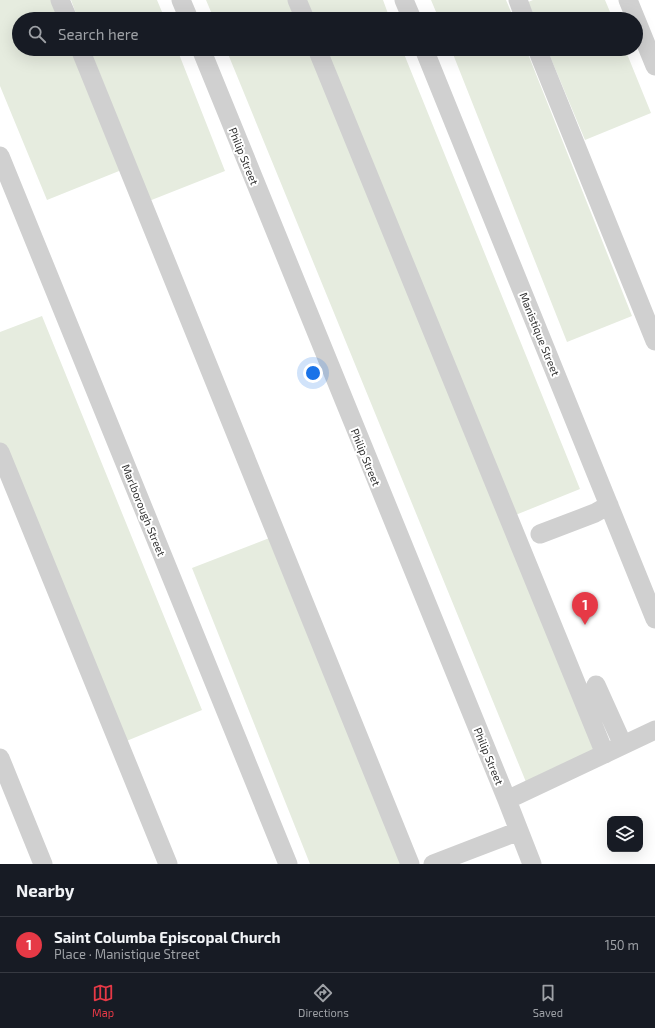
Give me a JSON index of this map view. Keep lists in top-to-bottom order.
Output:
{
  "streets": {
    "street": ["Philip Street", "Manistique Street", "Marlborough Street"]
  },
  "page": {
    "search": "Search here",
    "pins": "1",
    "heading": "Nearby",
    "list": [
      {
        "mark": "1",
        "name": "Saint Columba Episcopal Church",
        "note": "Place · Manistique Street",
        "value": "150 m"
      }
    ],
    "nav": ["Map", "Directions", "Saved"]
  }
}
